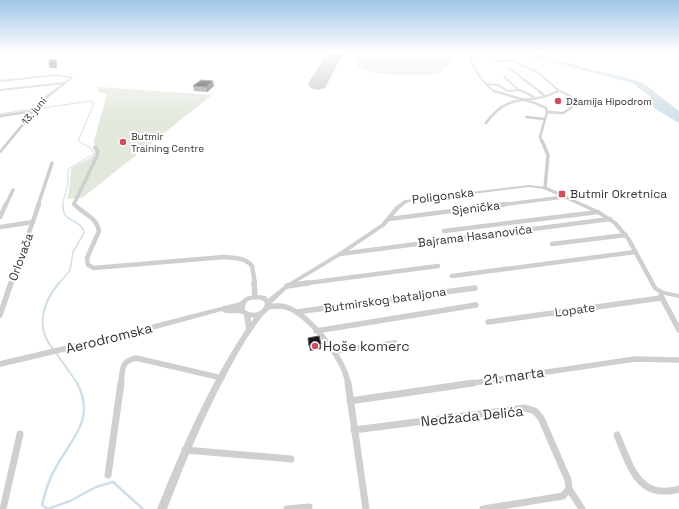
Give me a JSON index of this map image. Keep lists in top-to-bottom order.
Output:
{
  "streets": {
    "street": [
      "13. juni",
      "Poligonska",
      "Sjenička",
      "Bajrama Hasanovića",
      "Orlovača",
      "Butmirskog bataljona",
      "Lopate",
      "Aerodromska",
      "21. marta",
      "Nedžada Delića"
    ]
  },
  "crossings": [
    ["Poligonska", "Sjenička"],
    ["Poligonska", "Bajrama Hasanovića"],
    ["Poligonska", "Butmirskog bataljona"],
    ["Poligonska", "Lopate"],
    ["Poligonska", "Aerodromska"],
    ["Butmirskog bataljona", "21. marta"],
    ["Butmirskog bataljona", "Nedžada Delića"]
  ],
  "places": {
    "other": ["Džamija Hipodrom", "Butmir Training Centre", "Hoše komerc"],
    "transit": ["Butmir Okretnica"]
  }
}
